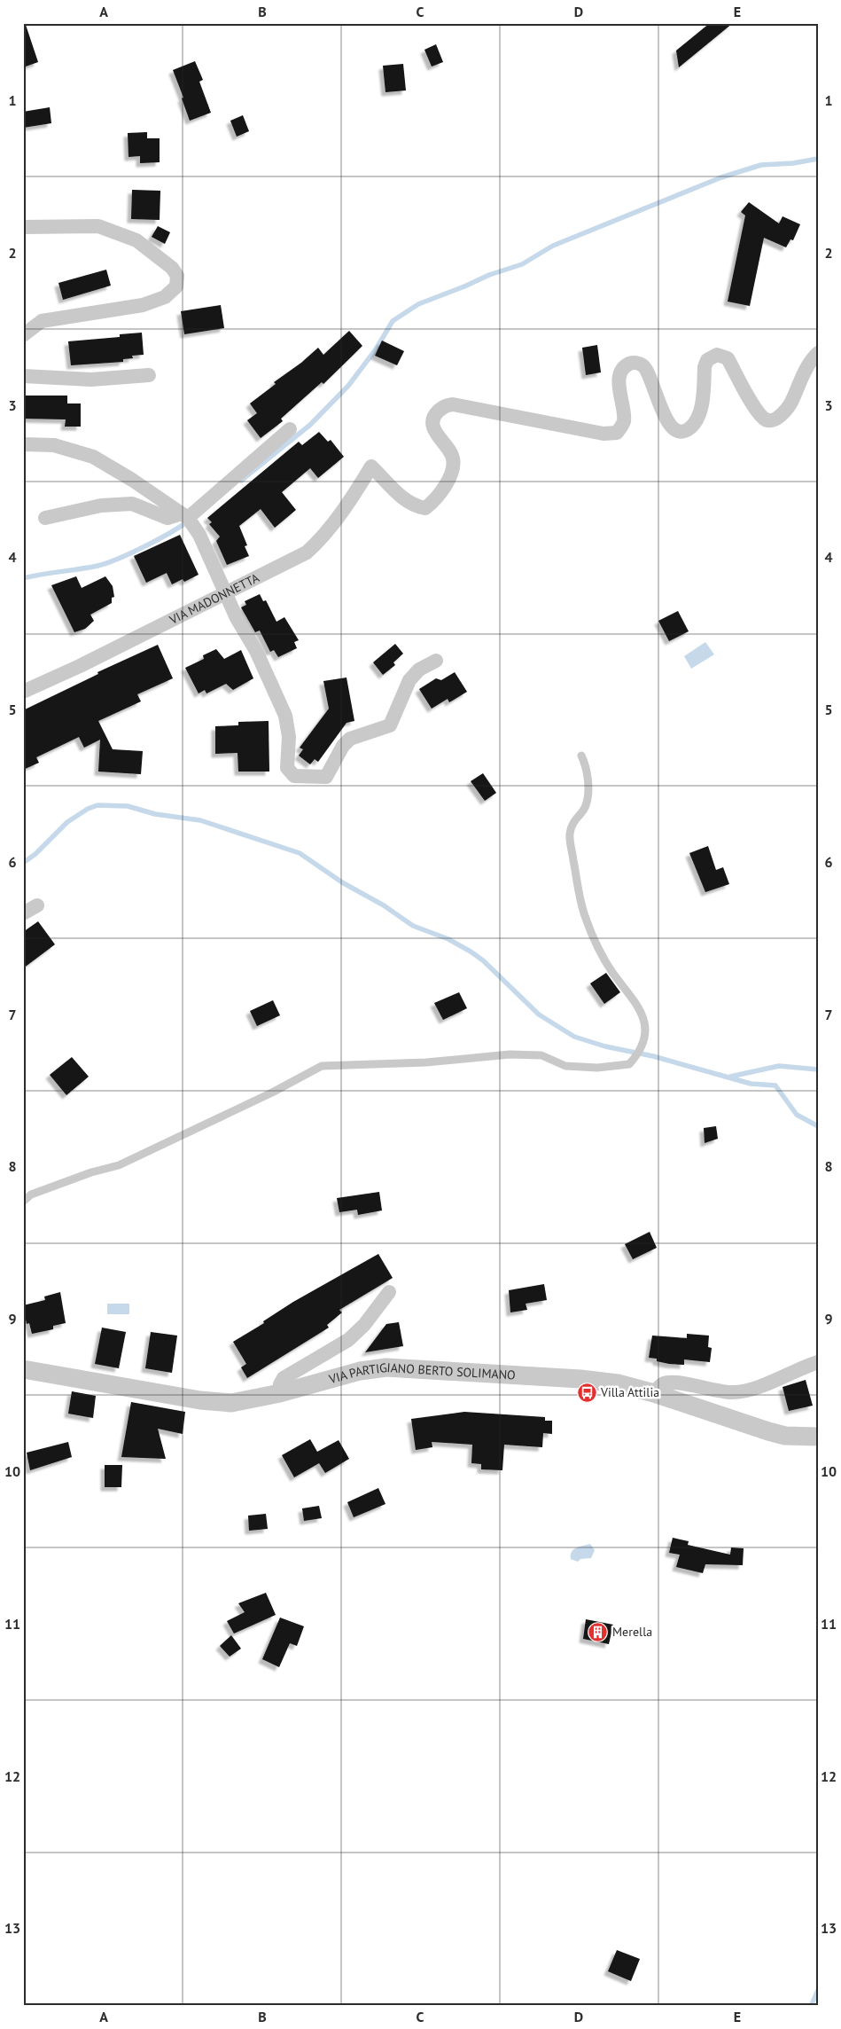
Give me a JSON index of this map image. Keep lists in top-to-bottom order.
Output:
{
  "streets": {
    "street": ["VIA MADONNETTA", "VIA PARTIGIANO BERTO SOLIMANO"]
  },
  "places": {
    "bus stop": ["Villa Attilia"],
    "building": ["Merella"]
  },
  "grid": {
    "columns": [
      "A",
      "B",
      "C",
      "D",
      "E"
    ],
    "rows": [
      "1",
      "2",
      "3",
      "4",
      "5",
      "6",
      "7",
      "8",
      "9",
      "10",
      "11",
      "12",
      "13"
    ]
  }
}
